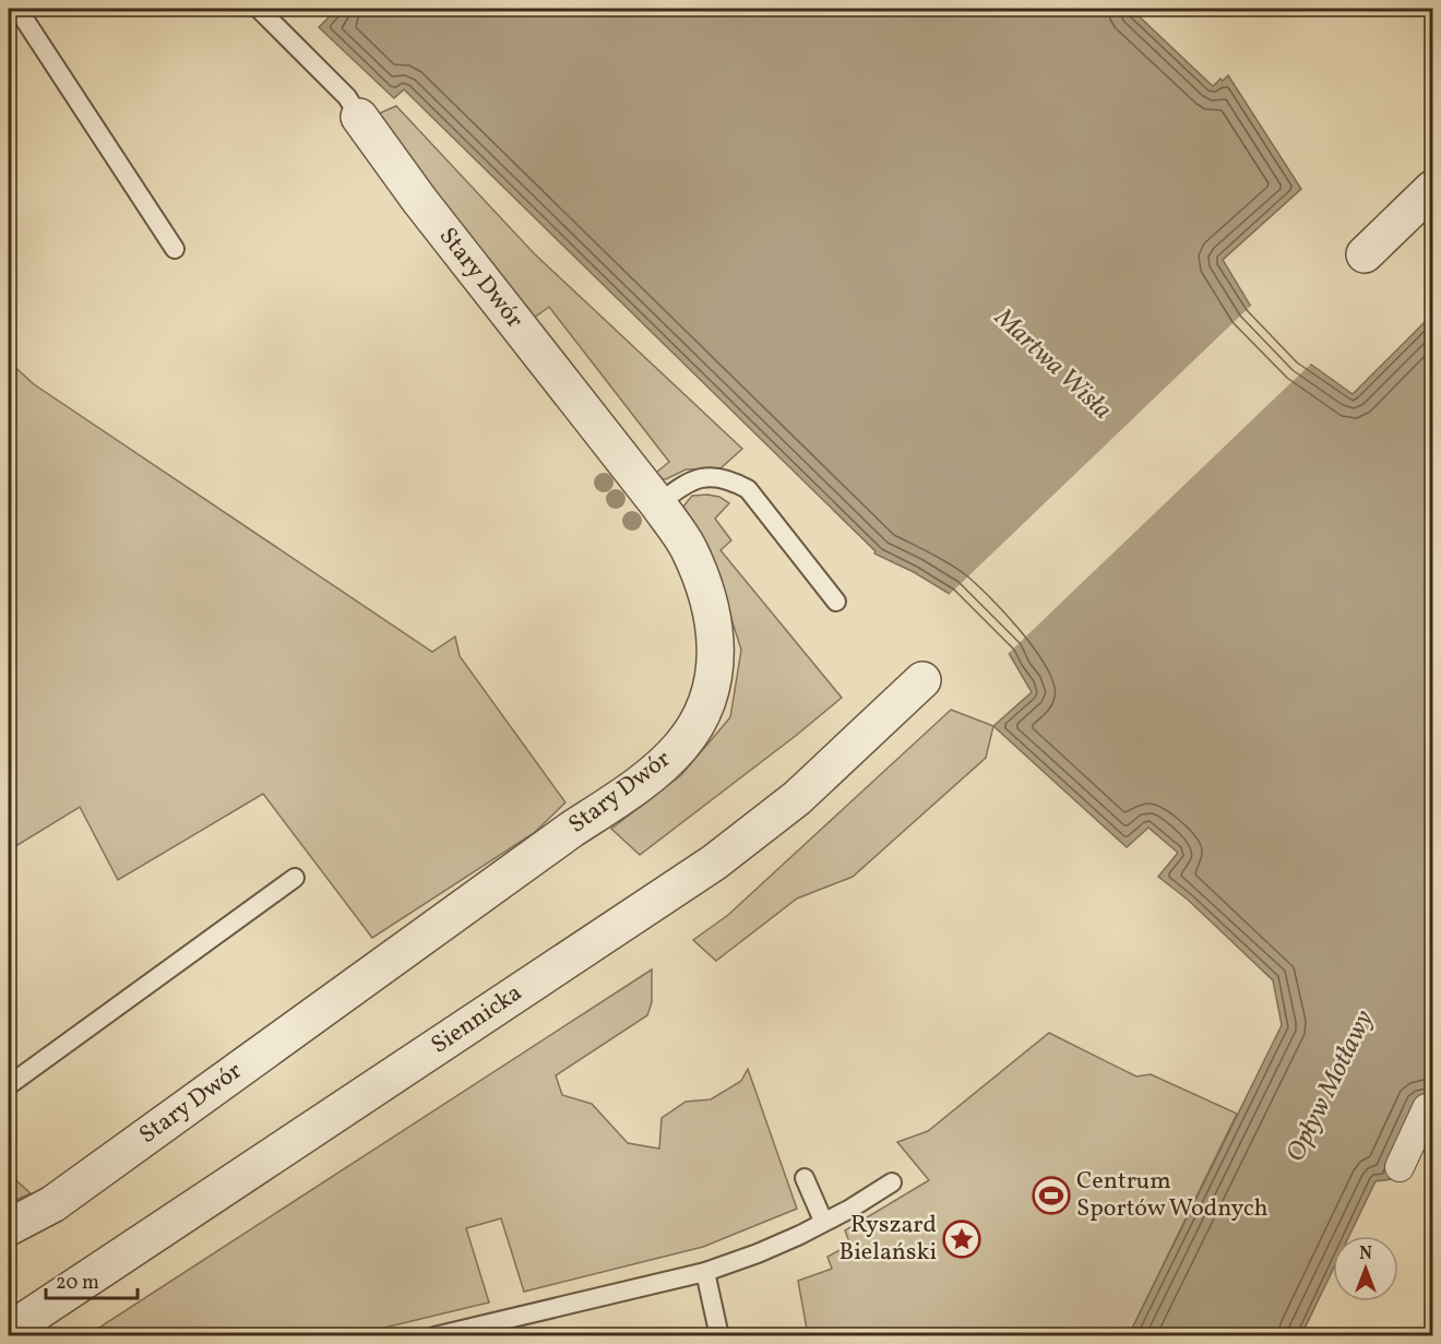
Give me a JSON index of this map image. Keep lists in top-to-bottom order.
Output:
{
  "streets": {
    "street": ["Stary Dwór", "Siennicka"]
  },
  "water": ["Martwa Wisła", "Opływ Motławy"],
  "places": {
    "sports": ["Centrum Sportów Wodnych"],
    "place": ["Ryszard Bielański"]
  },
  "scale_bar": "20 m",
  "north": "top"
}
